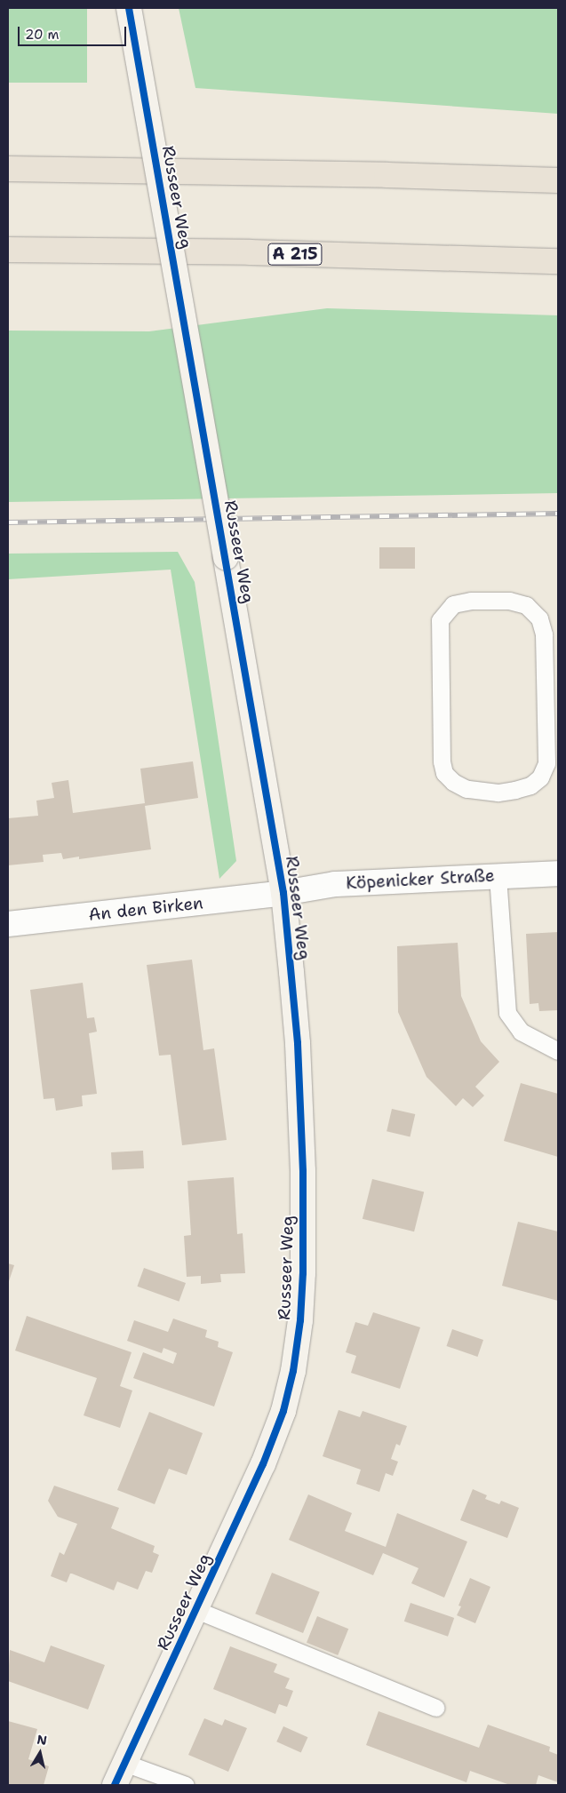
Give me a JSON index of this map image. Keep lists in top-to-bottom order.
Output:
{
  "streets": {
    "highway": ["A 215"],
    "street": ["Russeer Weg", "Köpenicker Straße", "An den Birken"]
  },
  "crossings": [
    ["Russeer Weg", "Köpenicker Straße"],
    ["Russeer Weg", "An den Birken"],
    ["Köpenicker Straße", "An den Birken"]
  ],
  "scale_bar": "20 m",
  "north": "top"
}
